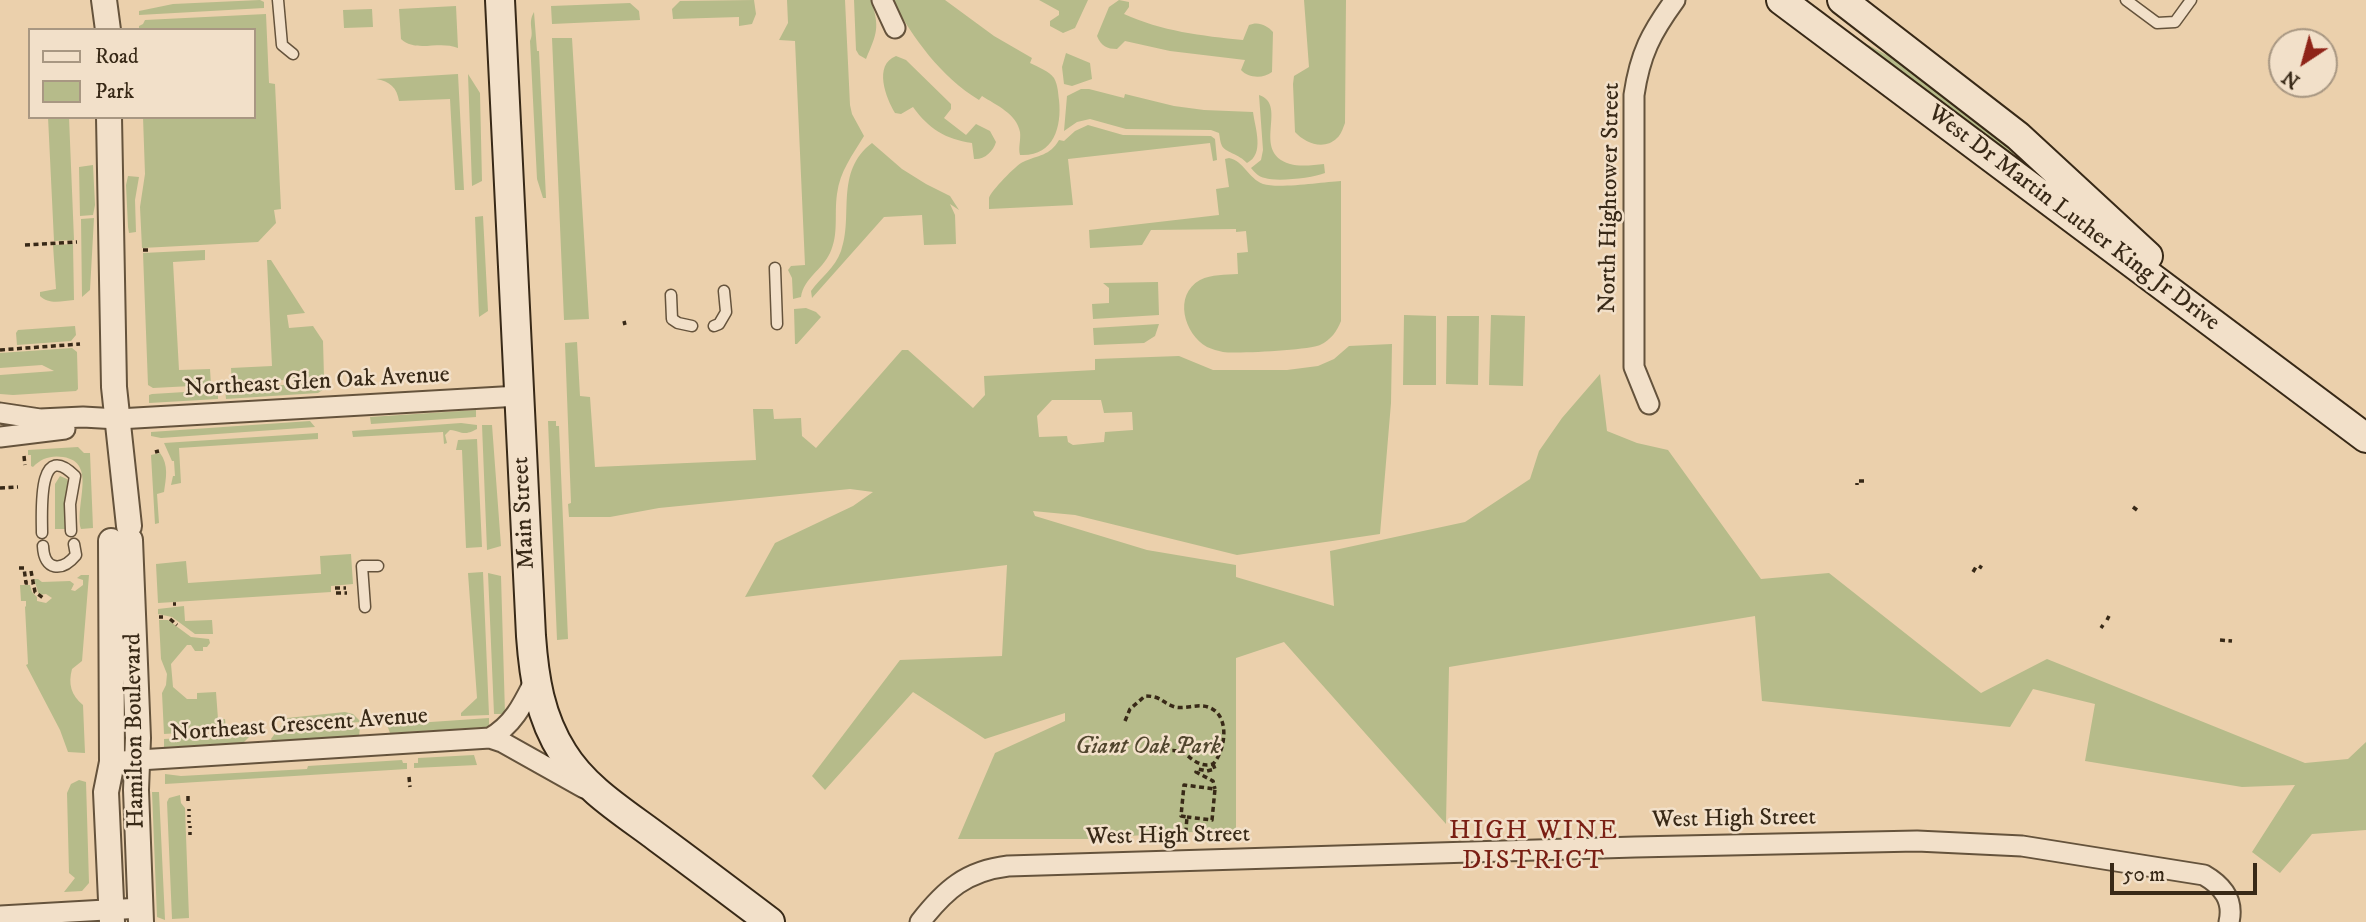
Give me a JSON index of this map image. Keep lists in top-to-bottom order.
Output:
{
  "streets": {
    "main road": ["West Dr Martin Luther King Jr Drive", "Main Street"],
    "street": [
      "North Hightower Street",
      "Northeast Glen Oak Avenue",
      "Northeast Crescent Avenue",
      "Hamilton Boulevard",
      "West High Street"
    ]
  },
  "crossings": [
    ["Northeast Glen Oak Avenue", "Main Street"],
    ["Northeast Glen Oak Avenue", "Hamilton Boulevard"],
    ["Main Street", "Northeast Crescent Avenue"],
    ["Northeast Crescent Avenue", "Hamilton Boulevard"]
  ],
  "districts": ["HIGH WINE DISTRICT"],
  "parks": ["Giant Oak Park"],
  "legend": ["Road", "Park"],
  "scale_bar": "50 m",
  "north": "bottom left"
}
